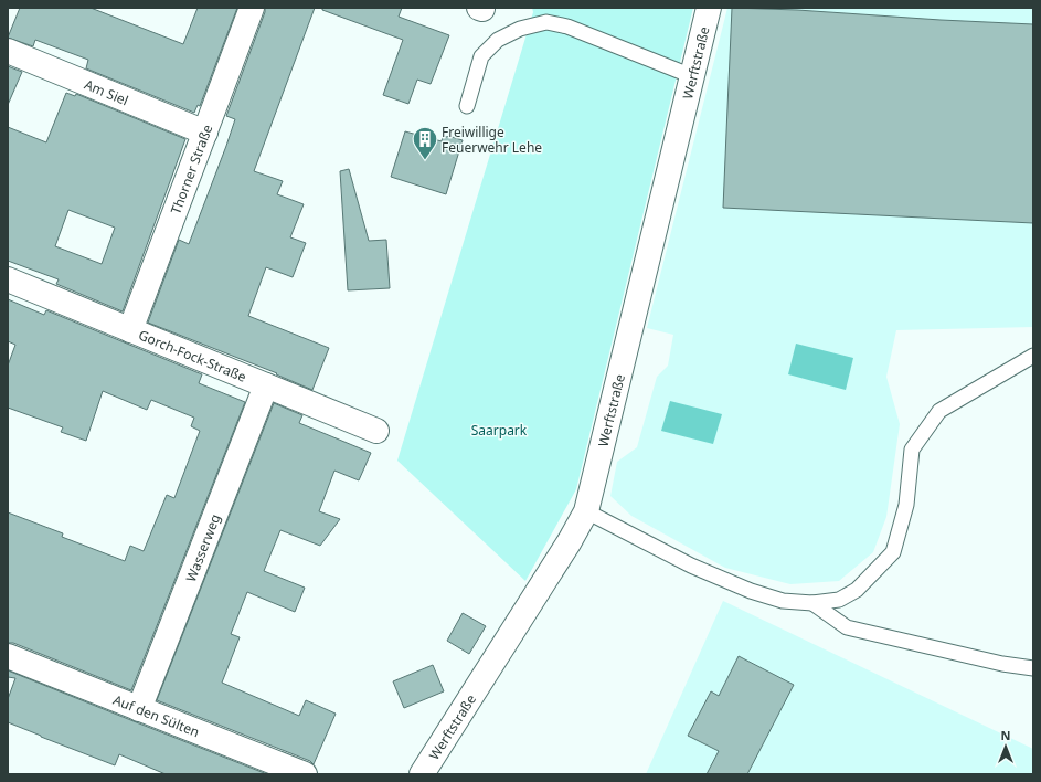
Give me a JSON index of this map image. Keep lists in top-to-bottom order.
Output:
{
  "streets": {
    "street": [
      "Werftstraße",
      "Am Siel",
      "Thorner Straße",
      "Gorch-Fock-Straße",
      "Wasserweg",
      "Auf den Sülten"
    ]
  },
  "crossings": [
    ["Am Siel", "Thorner Straße"],
    ["Thorner Straße", "Gorch-Fock-Straße"],
    ["Gorch-Fock-Straße", "Wasserweg"],
    ["Wasserweg", "Auf den Sülten"]
  ],
  "parks": ["Saarpark"],
  "places": {
    "building": ["Freiwillige Feuerwehr Lehe"]
  },
  "north": "top"
}
